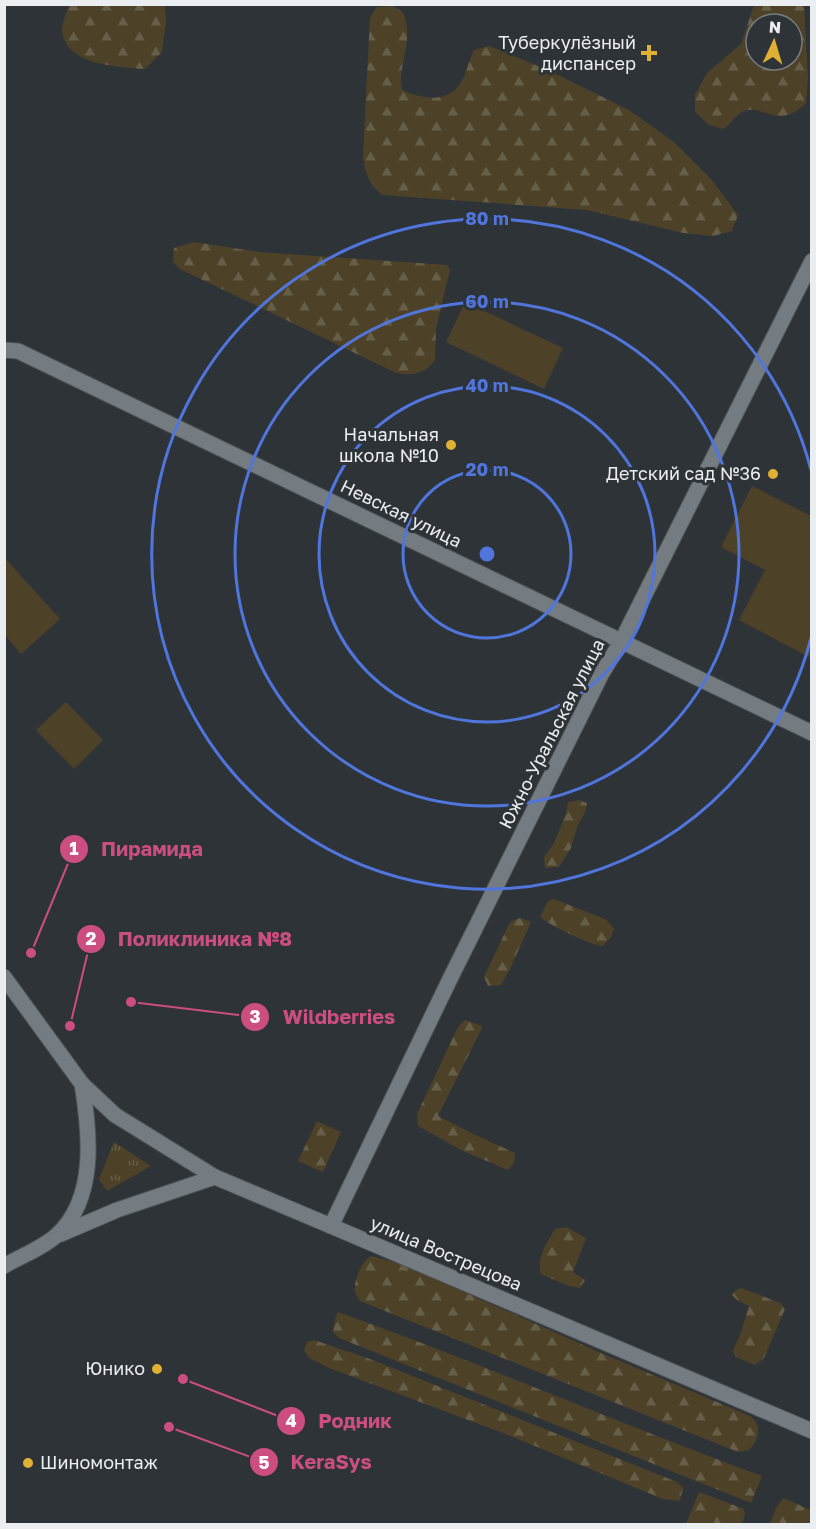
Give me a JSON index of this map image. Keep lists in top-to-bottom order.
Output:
{
  "streets": {
    "main road": ["Невская улица", "Южно-Уральская улица", "улица Вострецова"]
  },
  "crossings": [
    ["Невская улица", "Южно-Уральская улица"],
    ["Южно-Уральская улица", "улица Вострецова"]
  ],
  "places": {
    "health": ["Туберкулёзный диспансер"],
    "other": [
      "Начальная школа №10",
      "Детский сад №36",
      "Пирамида",
      "Wildberries",
      "Поликлиника №8",
      "Юнико",
      "Родник",
      "KeraSys",
      "Шиномонтаж"
    ]
  },
  "north": "top",
  "rings": [
    "80 m",
    "60 m",
    "40 m",
    "20 m"
  ]
}
